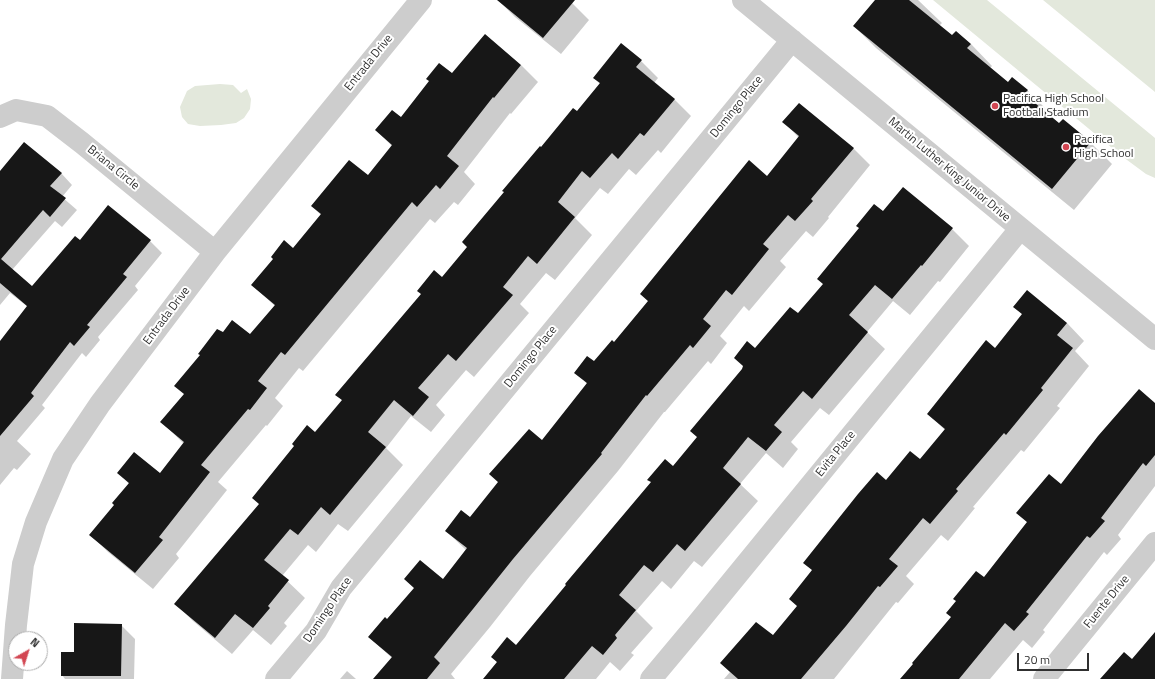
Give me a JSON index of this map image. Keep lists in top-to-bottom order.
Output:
{
  "streets": {
    "street": [
      "Entrada Drive",
      "Domingo Place",
      "Briana Circle",
      "Martin Luther King Junior Drive",
      "Evita Place",
      "Fuente Drive"
    ]
  },
  "crossings": [
    ["Entrada Drive", "Briana Circle"],
    ["Domingo Place", "Martin Luther King Junior Drive"],
    ["Martin Luther King Junior Drive", "Evita Place"]
  ],
  "places": ["Pacifica High School Football Stadium", "Pacifica High School"],
  "scale_bar": "20 m",
  "north": "top right"
}
